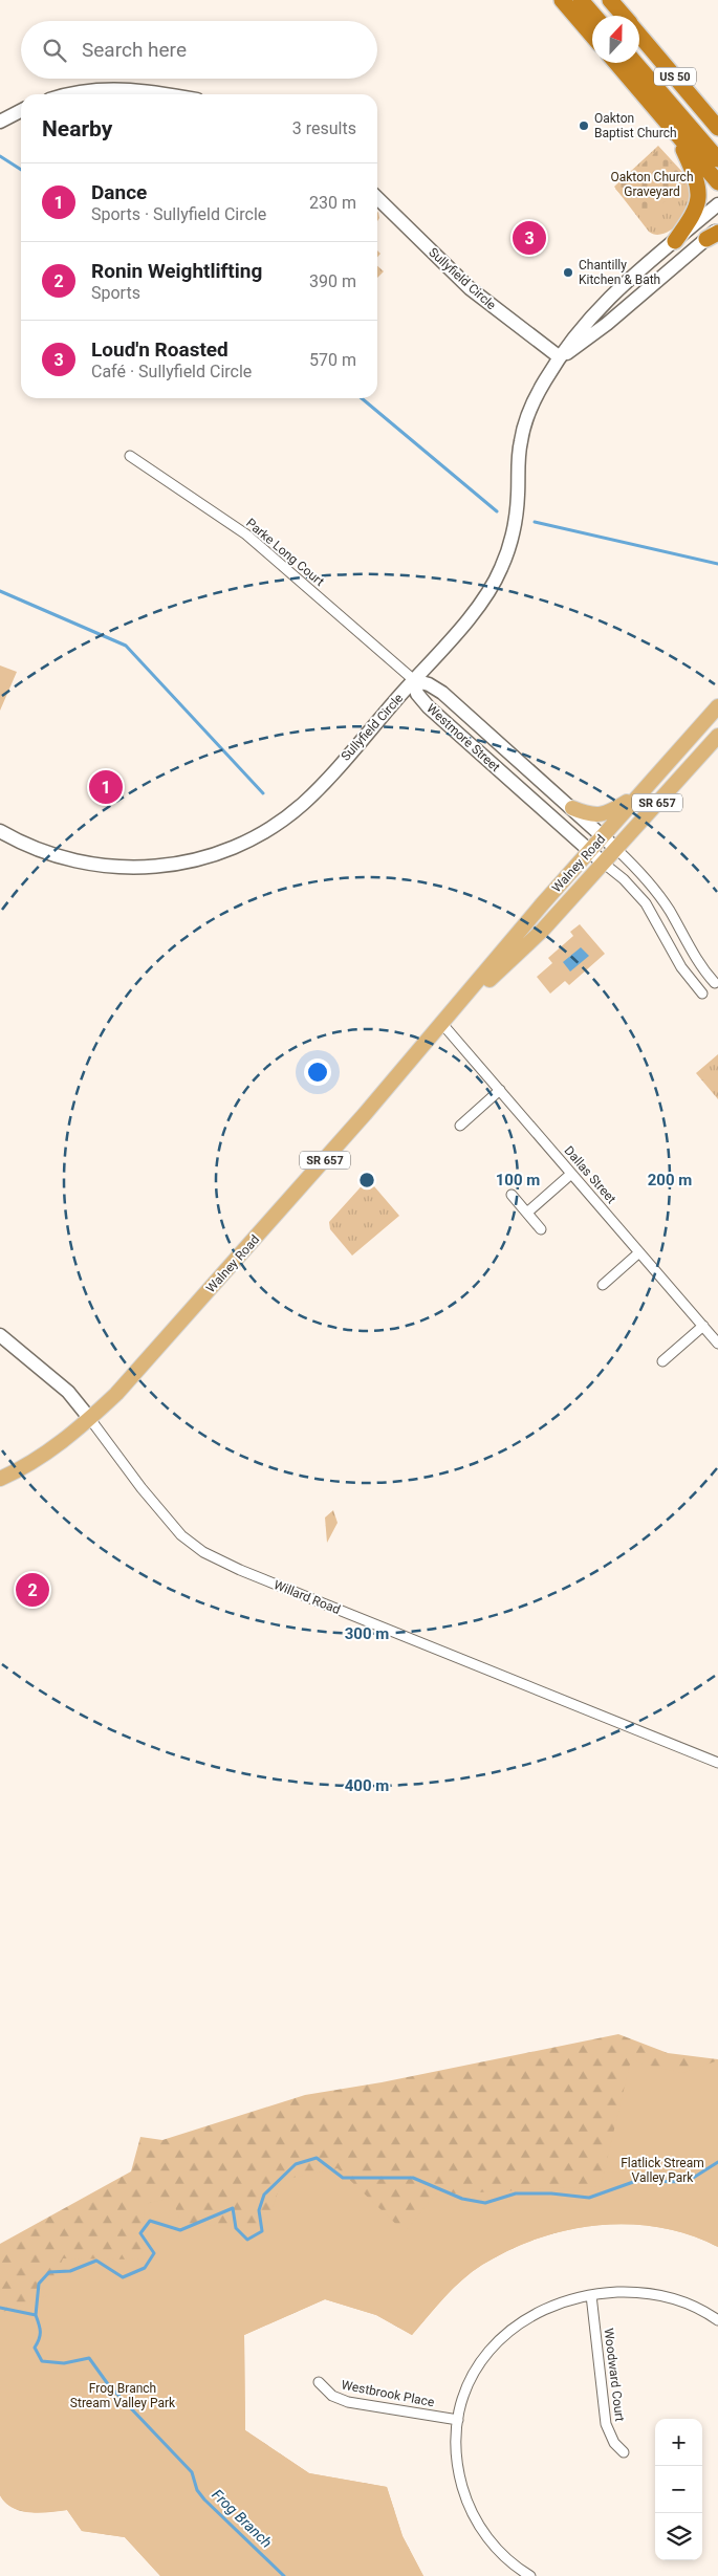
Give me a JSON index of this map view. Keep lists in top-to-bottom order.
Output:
{
  "streets": {
    "highway": ["US 50"],
    "main road": ["SR 657", "Walney Road"],
    "street": [
      "Sullyfield Circle",
      "Parke Long Court",
      "Westmore Street",
      "Dallas Street",
      "Willard Road",
      "Woodward Court",
      "Westbrook Place"
    ]
  },
  "crossings": [
    ["Sullyfield Circle", "Parke Long Court"],
    ["Sullyfield Circle", "Westmore Street"],
    ["Parke Long Court", "Westmore Street"],
    ["Westmore Street", "Walney Road"],
    ["Walney Road", "Dallas Street"],
    ["Walney Road", "Willard Road"]
  ],
  "water": ["Frog Branch"],
  "parks": ["Oakton Church Graveyard", "Flatlick Stream Valley Park", "Frog Branch Stream Valley Park"],
  "places": ["Oakton Baptist Church", "Chantilly Kitchen & Bath"],
  "north": "top",
  "page": {
    "search": "Search here",
    "heading": ["Nearby", "3 results"],
    "list": [
      {
        "mark": "1",
        "name": "Dance",
        "note": "Sports · Sullyfield Circle",
        "value": "230 m"
      },
      {
        "mark": "2",
        "name": "Ronin Weightlifting",
        "note": "Sports",
        "value": "390 m"
      },
      {
        "mark": "3",
        "name": "Loud'n Roasted",
        "note": "Café · Sullyfield Circle",
        "value": "570 m"
      }
    ],
    "pins": ["3", "1", "2"],
    "map_buttons": ["+", "−"]
  },
  "rings": [
    "100 m",
    "200 m",
    "300 m",
    "400 m"
  ]
}
